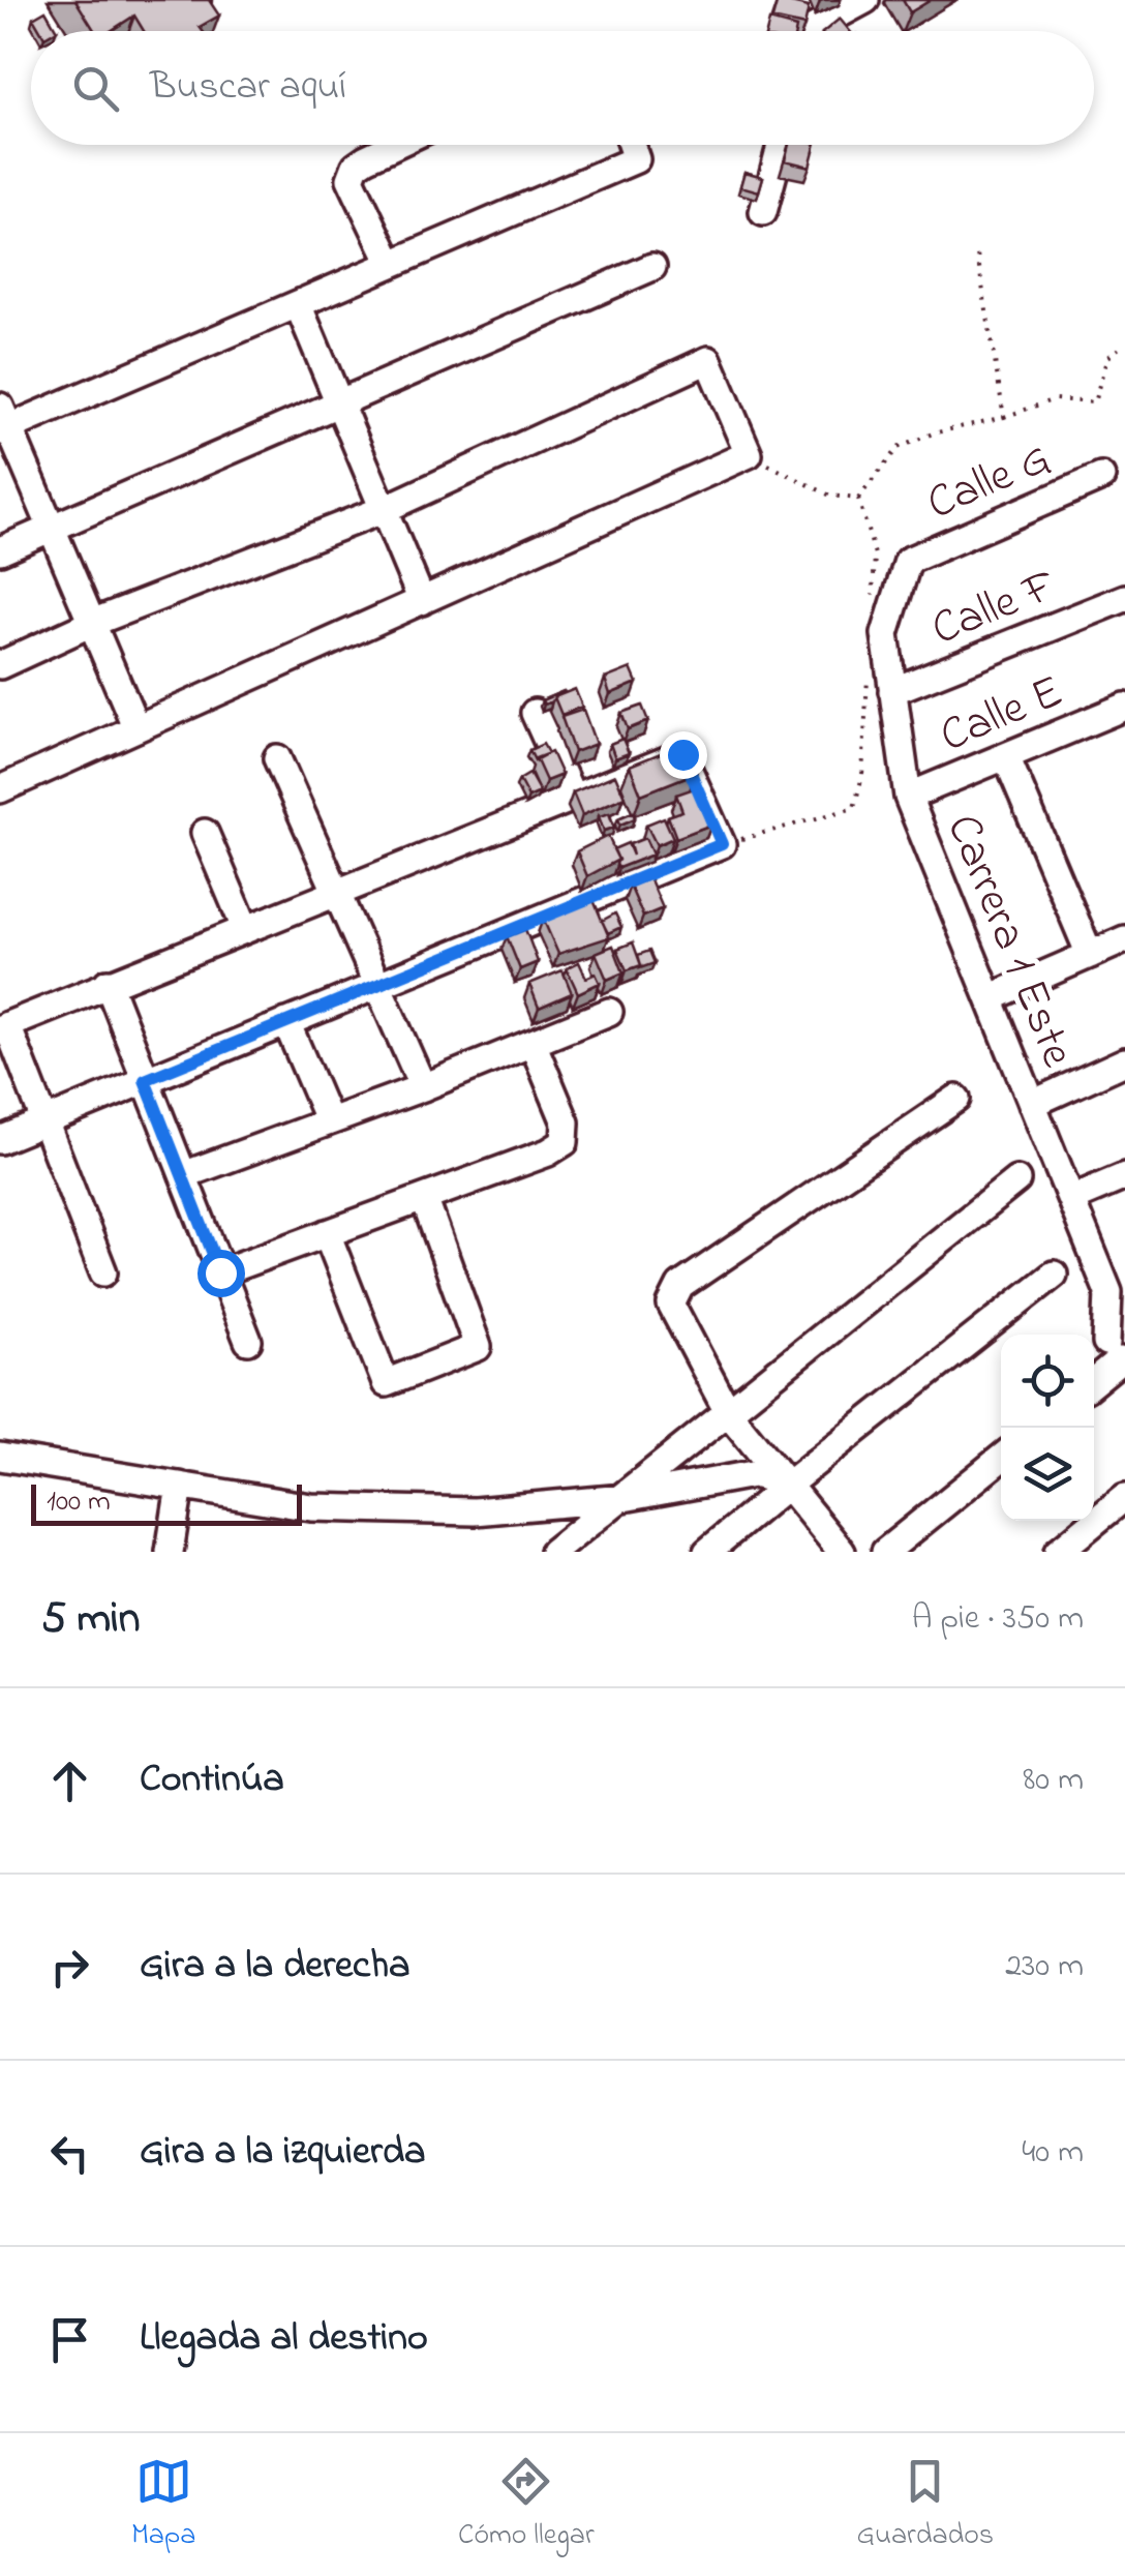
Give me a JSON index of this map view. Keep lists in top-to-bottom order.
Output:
{
  "streets": {
    "street": [
      "Calle G",
      "Calle F",
      "Calle E",
      "Carrera 1 Este"
    ]
  },
  "crossings": [
    ["Calle G", "Carrera 1 Este"],
    ["Calle F", "Carrera 1 Este"],
    ["Calle E", "Carrera 1 Este"]
  ],
  "scale_bar": "100 m",
  "page": {
    "search": "Buscar aquí",
    "scale": "100 m",
    "heading": ["5 min", "A pie · 350 m"],
    "list": [
      ["Continúa", "80 m"],
      ["Gira a la derecha", "230 m"],
      ["Gira a la izquierda", "40 m"],
      "Llegada al destino"
    ],
    "nav": ["Mapa", "Cómo llegar", "Guardados"]
  }
}
